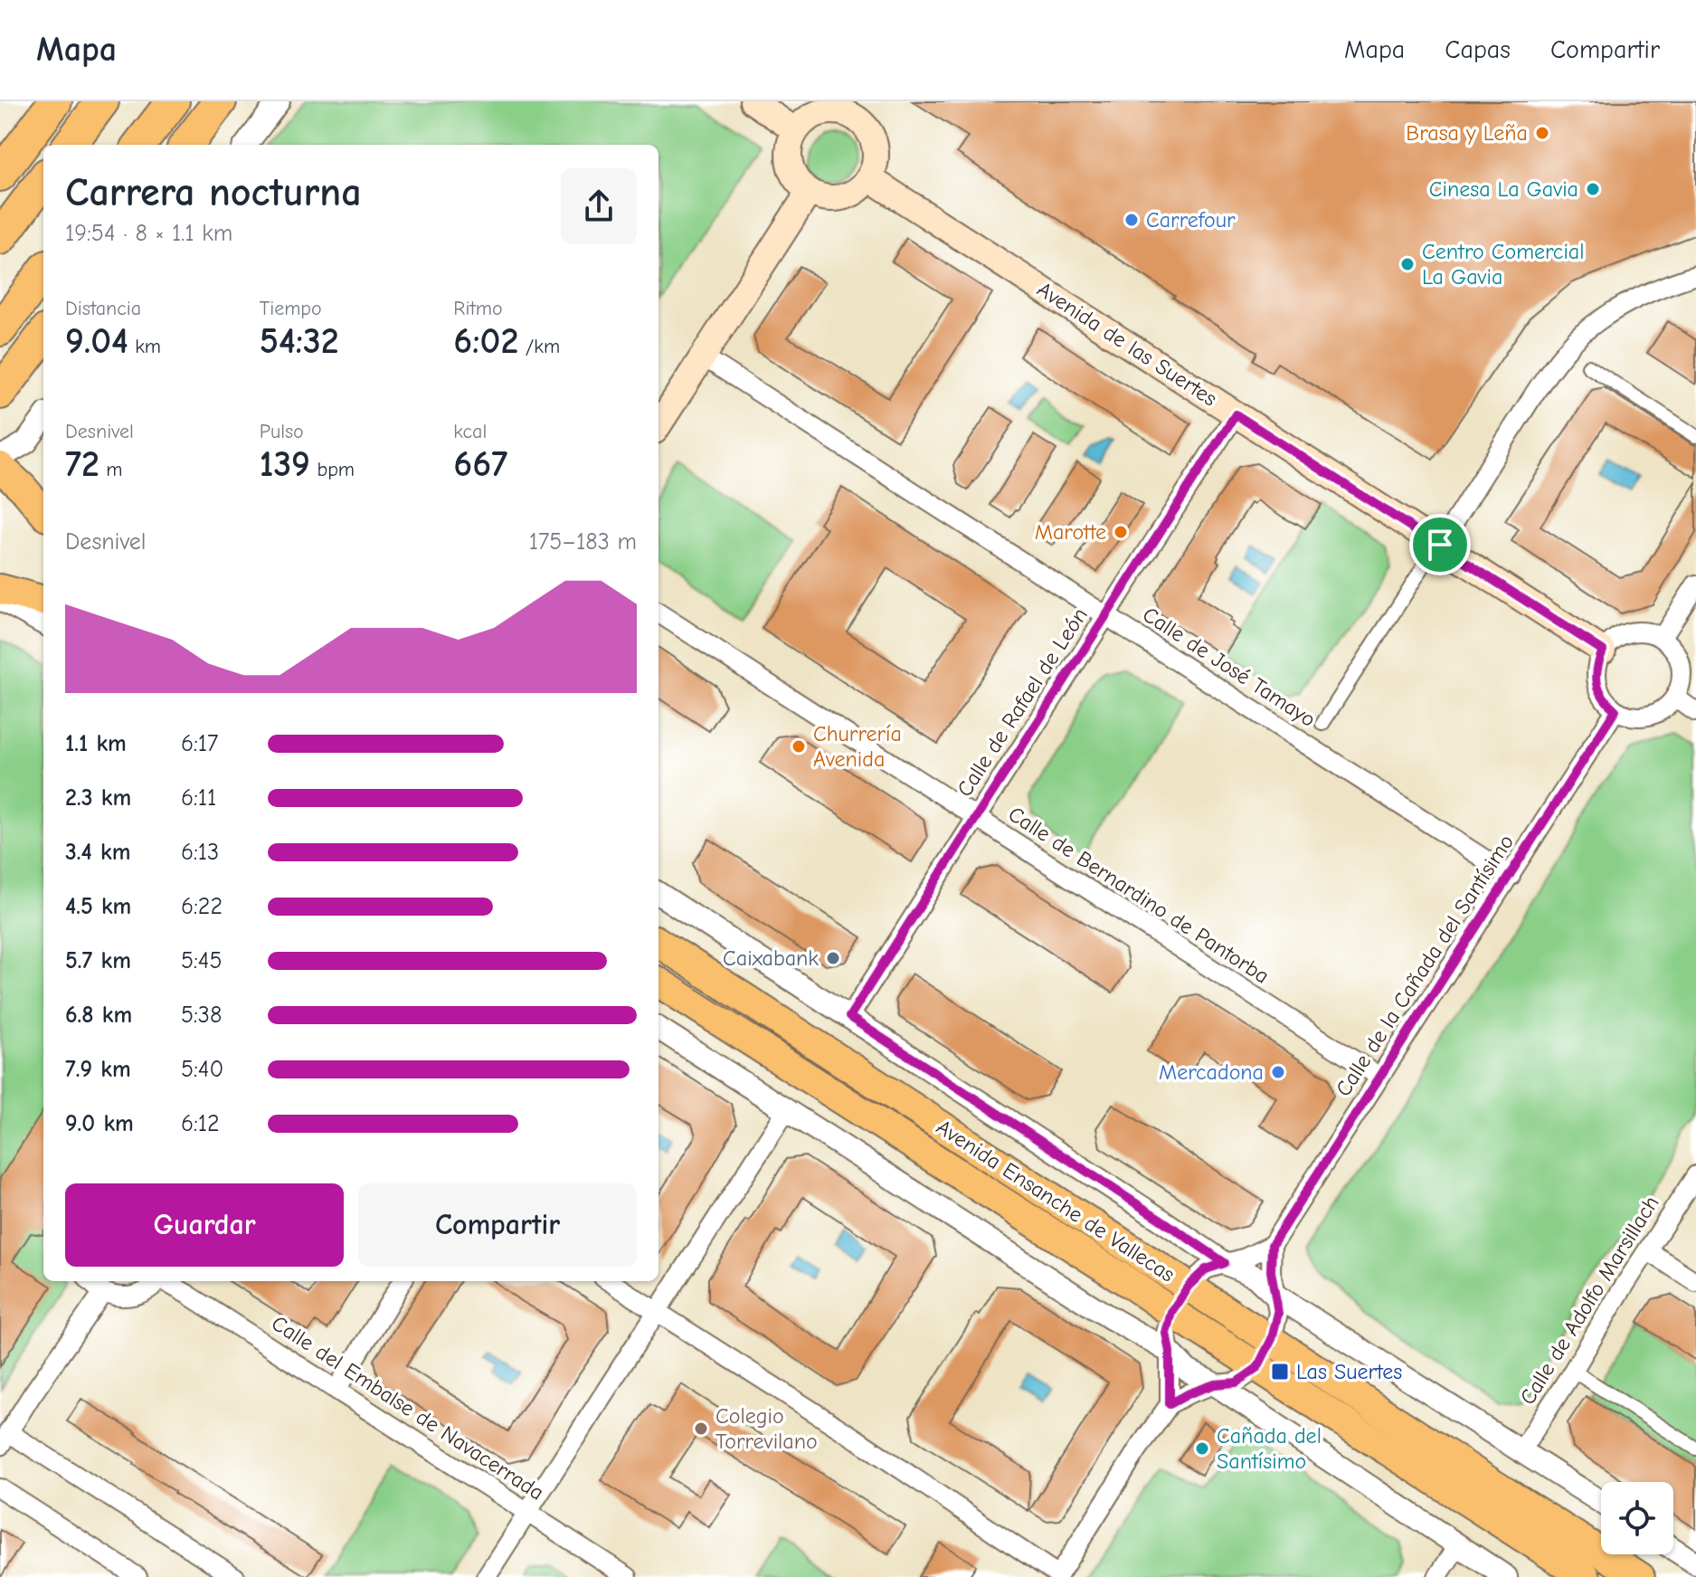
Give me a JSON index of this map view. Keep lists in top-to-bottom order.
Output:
{
  "streets": {
    "main road": ["Avenida de las Suertes", "Avenida Ensanche de Vallecas"],
    "street": [
      "Calle de José Tamayo",
      "Calle de Rafael de León",
      "Calle de Bernardino de Pantorba",
      "Calle de la Cañada del Santísimo",
      "Calle de Adolfo Marsillach",
      "Calle del Embalse de Navacerrada"
    ]
  },
  "crossings": [
    ["Avenida de las Suertes", "Calle de Rafael de León"],
    ["Avenida de las Suertes", "Calle de la Cañada del Santísimo"],
    ["Calle de José Tamayo", "Calle de Rafael de León"],
    ["Calle de José Tamayo", "Calle de la Cañada del Santísimo"],
    ["Calle de Rafael de León", "Calle de Bernardino de Pantorba"],
    ["Calle de Rafael de León", "Avenida Ensanche de Vallecas"],
    ["Calle de Bernardino de Pantorba", "Calle de la Cañada del Santísimo"],
    ["Avenida Ensanche de Vallecas", "Calle de Adolfo Marsillach"]
  ],
  "places": {
    "other": [
      "Brasa y Leña",
      "Cinesa La Gavia",
      "Carrefour",
      "Centro Comercial La Gavia",
      "Marotte",
      "Churrería Avenida",
      "Caixabank",
      "Mercadona",
      "Colegio Torrevilano",
      "Cañada del Santísimo"
    ],
    "transit": ["Las Suertes"]
  },
  "page": {
    "header": "Mapa",
    "nav": ["Mapa", "Capas", "Compartir"],
    "heading": ["Carrera nocturna", "19:54 · 8 × 1.1 km"],
    "stats": [
      ["Distancia", "9.04 km"],
      ["Tiempo", "54:32"],
      ["Ritmo", "6:02 /km"],
      ["Desnivel", "72 m"],
      ["Pulso", "139 bpm"],
      ["kcal", "667"]
    ],
    "chart": ["Desnivel", "175–183 m"],
    "list": [
      {
        "name": "1.1 km",
        "note": "6:17"
      },
      {
        "name": "2.3 km",
        "note": "6:11"
      },
      {
        "name": "3.4 km",
        "note": "6:13"
      },
      {
        "name": "4.5 km",
        "note": "6:22"
      },
      {
        "name": "5.7 km",
        "note": "5:45"
      },
      {
        "name": "6.8 km",
        "note": "5:38"
      },
      {
        "name": "7.9 km",
        "note": "5:40"
      },
      {
        "name": "9.0 km",
        "note": "6:12"
      }
    ],
    "buttons": ["Guardar", "Compartir"]
  }
}
